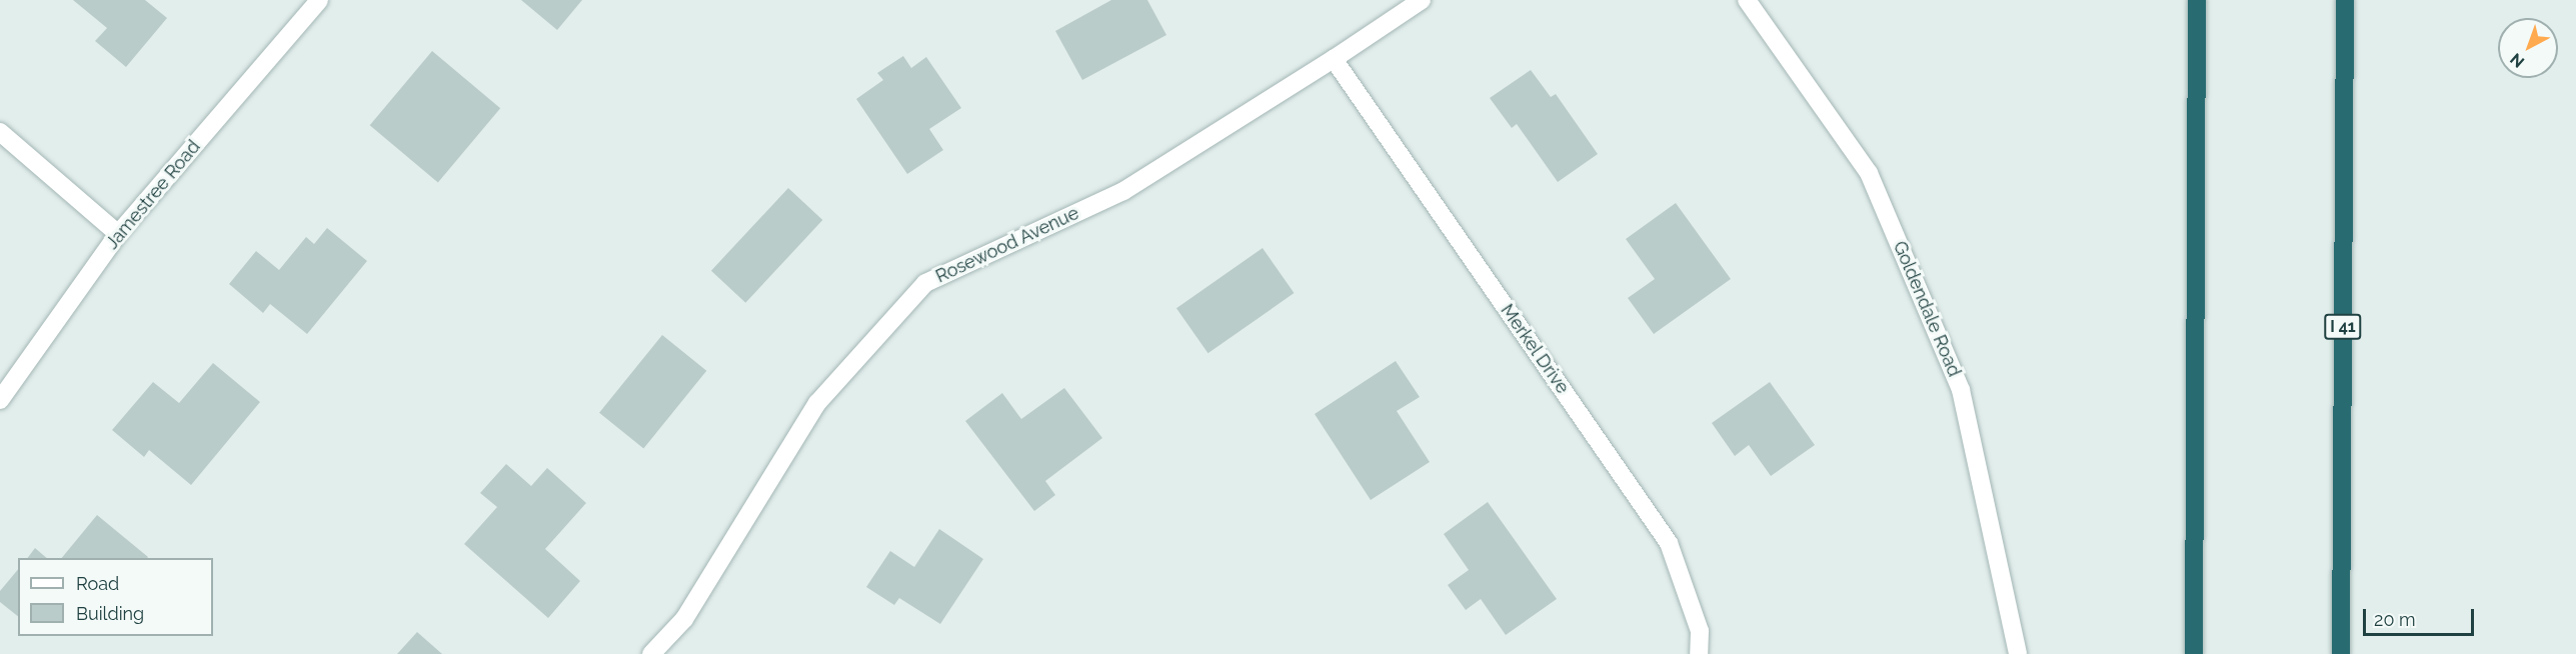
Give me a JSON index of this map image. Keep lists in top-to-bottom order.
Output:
{
  "streets": {
    "highway": ["I 41"],
    "street": [
      "Jamestree Road",
      "Rosewood Avenue",
      "Goldendale Road",
      "Merkel Drive"
    ]
  },
  "crossings": [
    ["Rosewood Avenue", "Merkel Drive"]
  ],
  "legend": ["Road", "Building"],
  "scale_bar": "20 m",
  "north": "bottom left"
}
